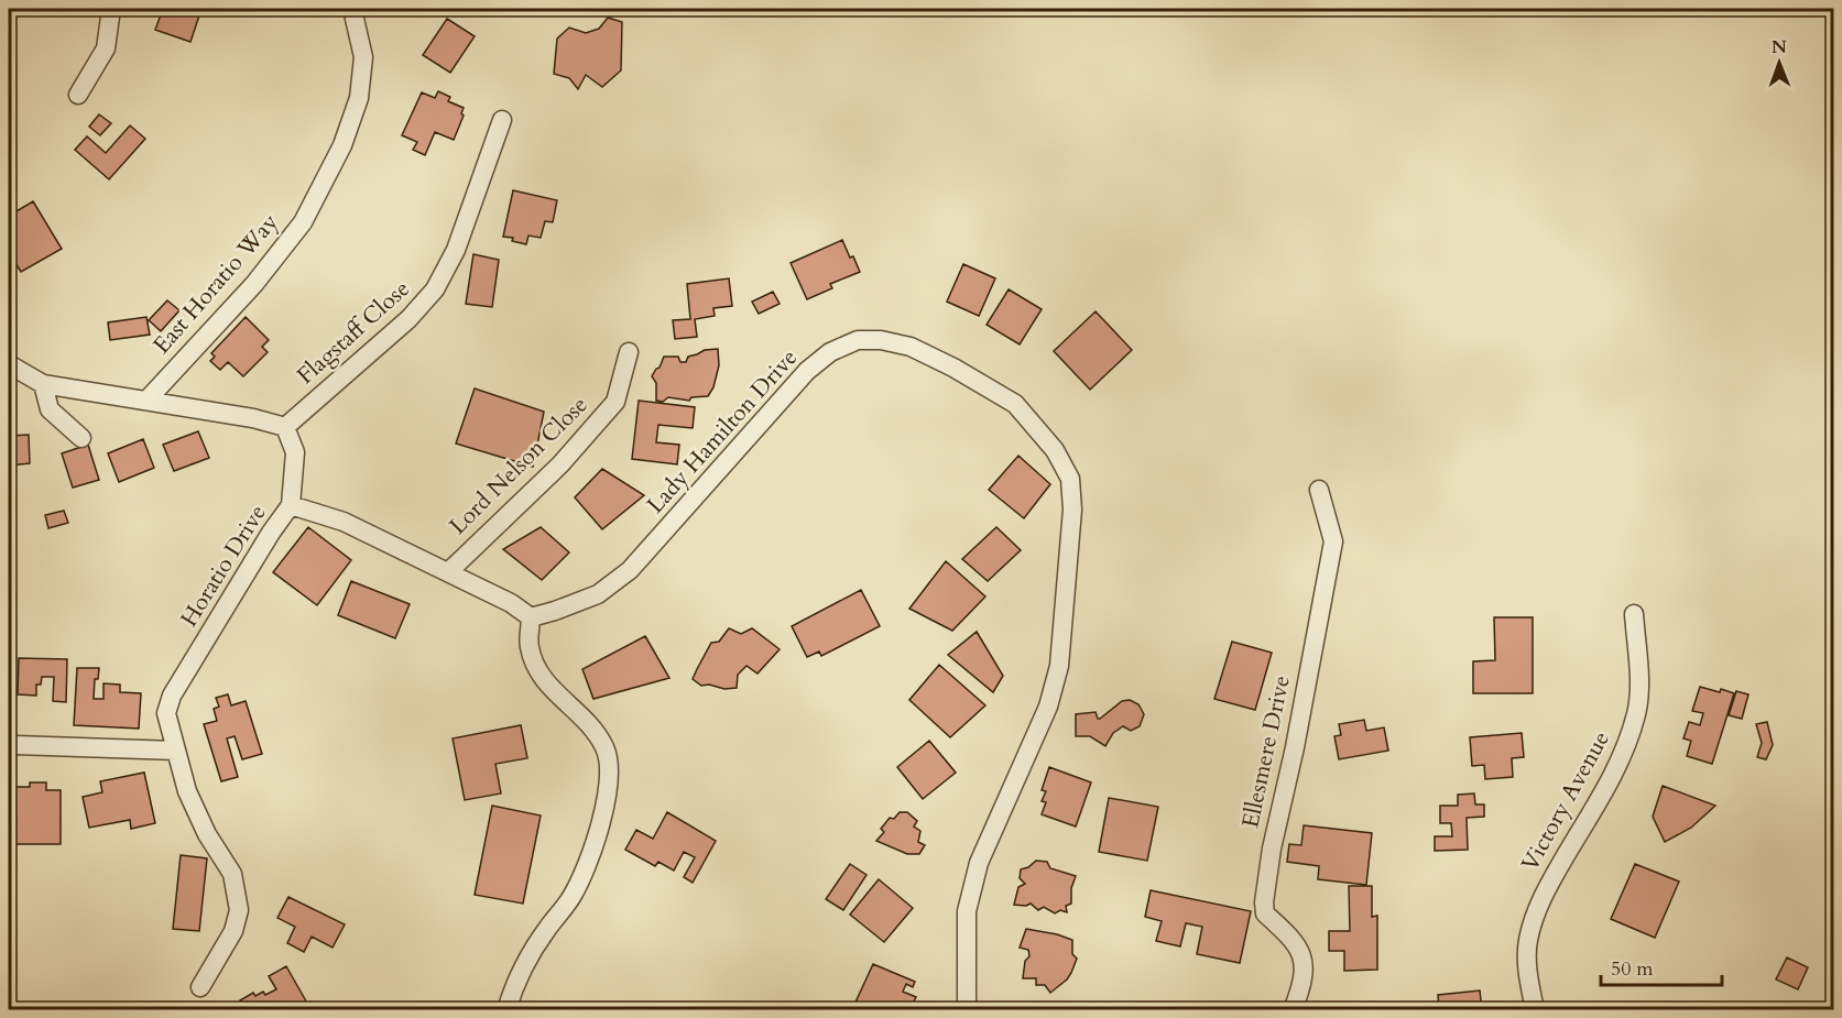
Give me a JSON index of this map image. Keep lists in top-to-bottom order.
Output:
{
  "streets": {
    "street": [
      "East Horatio Way",
      "Flagstaff Close",
      "Lady Hamilton Drive",
      "Lord Nelson Close",
      "Horatio Drive",
      "Ellesmere Drive",
      "Victory Avenue"
    ]
  },
  "crossings": [
    ["Flagstaff Close", "Horatio Drive"]
  ],
  "scale_bar": "50 m",
  "north": "top"
}
